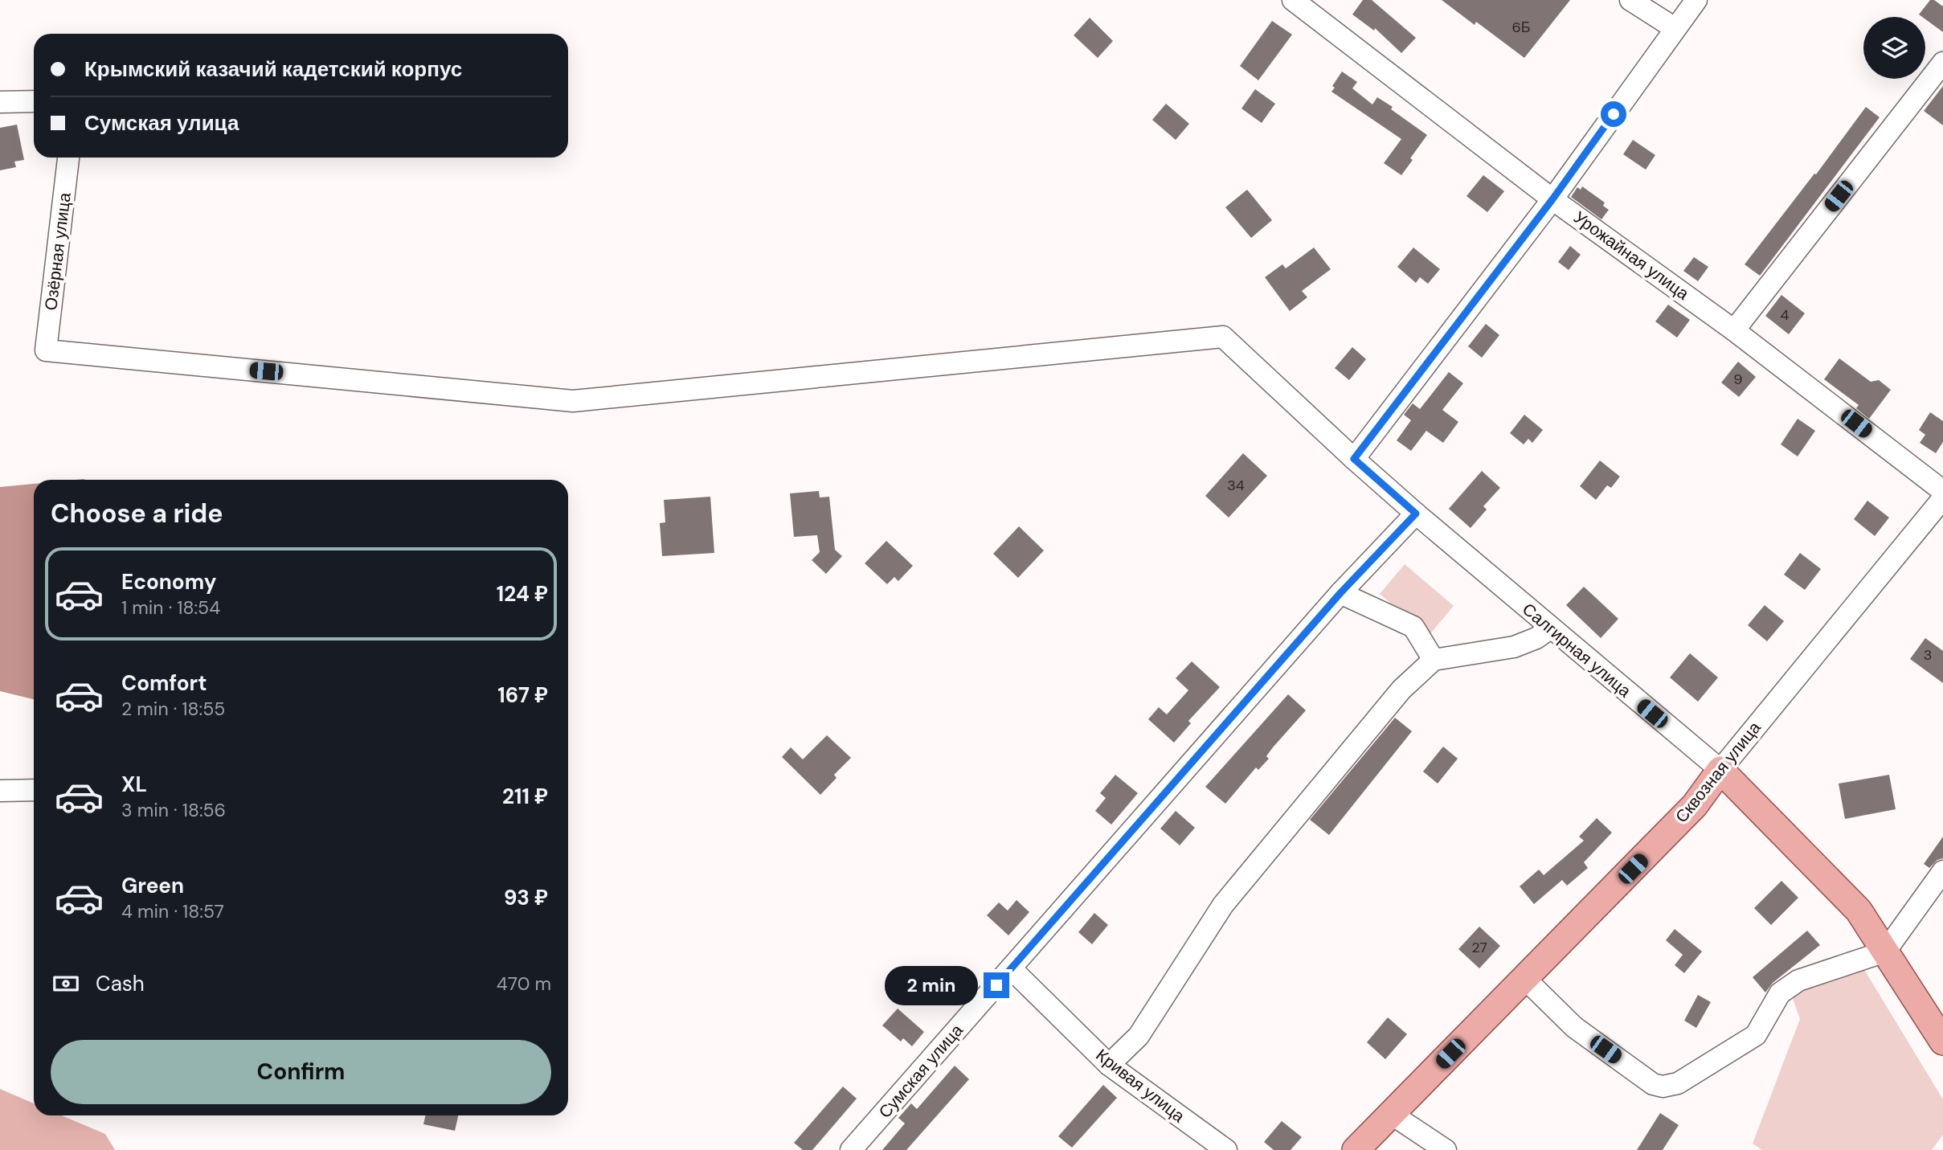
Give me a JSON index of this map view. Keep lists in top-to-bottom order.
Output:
{
  "streets": {
    "main road": ["Салгирная улица", "Сквозная улица"],
    "street": [
      "Озёрная улица",
      "Урожайная улица",
      "Сумская улица",
      "Кривая улица"
    ]
  },
  "crossings": [
    ["Озёрная улица", "Салгирная улица"],
    ["Салгирная улица", "Сквозная улица"],
    ["Салгирная улица", "Сумская улица"],
    ["Сумская улица", "Кривая улица"]
  ],
  "house_numbers": [
    "6Б",
    "4",
    "9",
    "34",
    "3",
    "27"
  ],
  "page": {
    "banner": ["Крымский казачий кадетский корпус", "Сумская улица"],
    "heading": "Choose a ride",
    "list": [
      {
        "name": "Economy",
        "note": "1 min · 18:54",
        "value": "124 ₽"
      },
      {
        "name": "Comfort",
        "note": "2 min · 18:55",
        "value": "167 ₽"
      },
      {
        "name": "XL",
        "note": "3 min · 18:56",
        "value": "211 ₽"
      },
      {
        "name": "Green",
        "note": "4 min · 18:57",
        "value": "93 ₽"
      }
    ],
    "pay": ["Cash", "470 m"],
    "bubble": "2 min",
    "buttons": "Confirm"
  }
}
